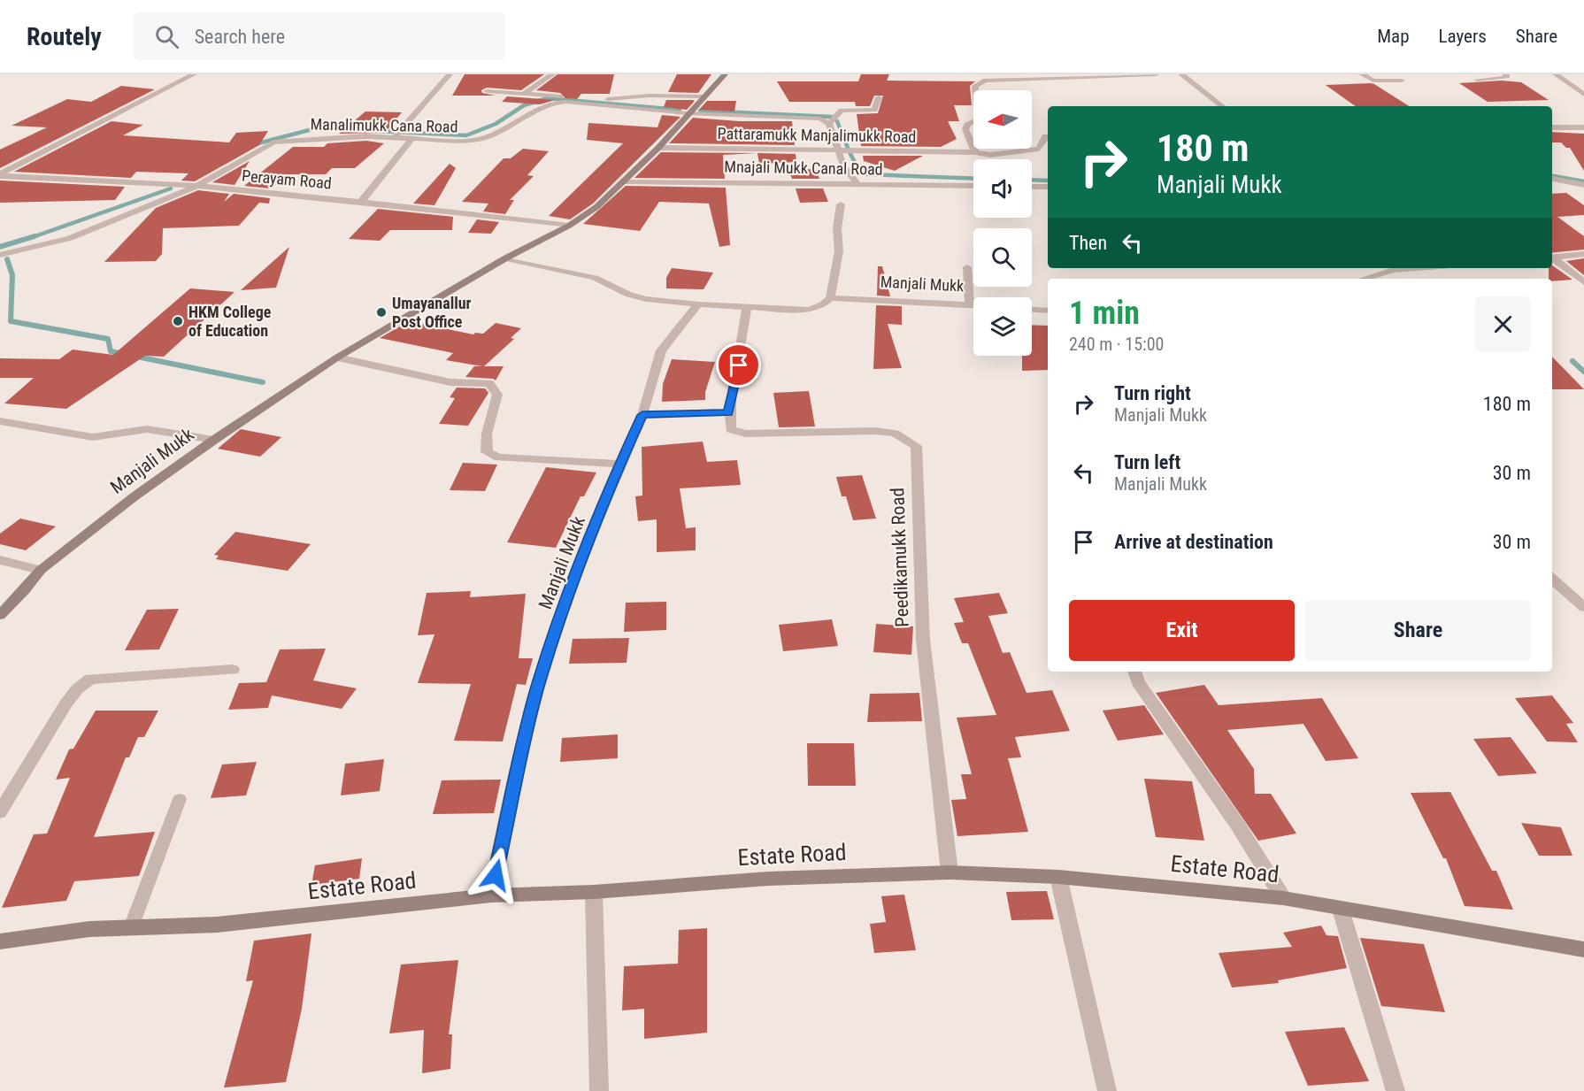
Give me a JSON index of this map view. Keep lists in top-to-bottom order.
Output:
{
  "streets": {
    "street": [
      "Manalimukk Cana Road",
      "Pattaramukk Manjalimukk Road",
      "Mnajali Mukk Canal Road",
      "Perayam Road",
      "Manjali Mukk",
      "Peedikamukk Road",
      "Estate Road"
    ]
  },
  "crossings": [
    ["Manalimukk Cana Road", "Perayam Road"],
    ["Manalimukk Cana Road", "Manjali Mukk"],
    ["Pattaramukk Manjalimukk Road", "Manjali Mukk"],
    ["Mnajali Mukk Canal Road", "Manjali Mukk"],
    ["Perayam Road", "Manjali Mukk"],
    ["Manjali Mukk", "Estate Road"],
    ["Peedikamukk Road", "Estate Road"]
  ],
  "places": ["Umayanallur Post Office", "HKM College of Education"],
  "north": "left",
  "page": {
    "header": "Routely",
    "search": "Search here",
    "nav": ["Map", "Layers", "Share"],
    "turn": ["180 m", "Manjali Mukk"],
    "then": "Then",
    "heading": ["1 min", "240 m · 15:00"],
    "list": [
      {
        "name": "Turn right",
        "note": "Manjali Mukk",
        "value": "180 m"
      },
      {
        "name": "Turn left",
        "note": "Manjali Mukk",
        "value": "30 m"
      },
      {
        "name": "Arrive at destination",
        "value": "30 m"
      }
    ],
    "buttons": ["Exit", "Share"]
  }
}
